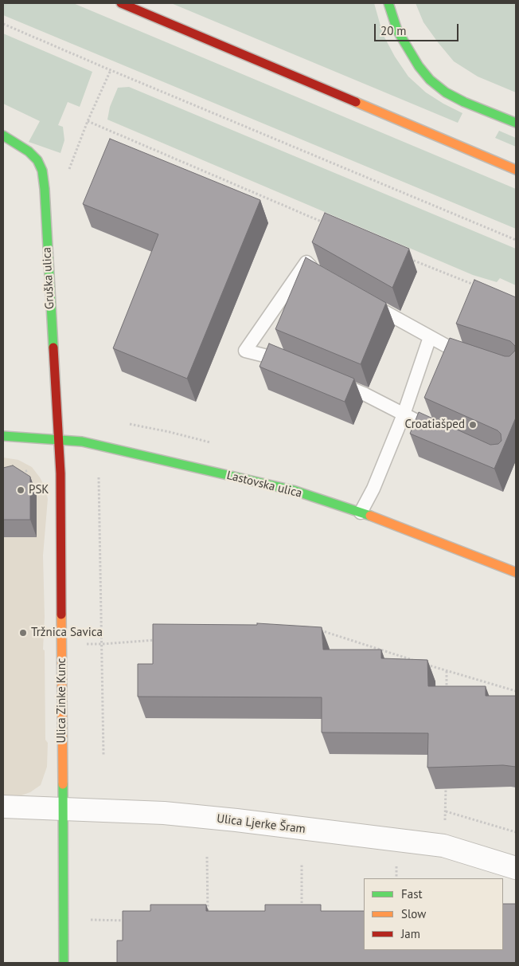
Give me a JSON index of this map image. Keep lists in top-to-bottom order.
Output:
{
  "streets": {
    "street": [
      "Gruška ulica",
      "Lastovska ulica",
      "Ulica Zinke Kunc",
      "Ulica Ljerke Šram"
    ]
  },
  "crossings": [
    ["Gruška ulica", "Lastovska ulica"],
    ["Gruška ulica", "Ulica Zinke Kunc"],
    ["Lastovska ulica", "Ulica Zinke Kunc"],
    ["Ulica Zinke Kunc", "Ulica Ljerke Šram"]
  ],
  "places": ["Croatiašped", "PSK", "Tržnica Savica"],
  "legend": ["Fast", "Slow", "Jam"],
  "scale_bar": "20 m"
}
